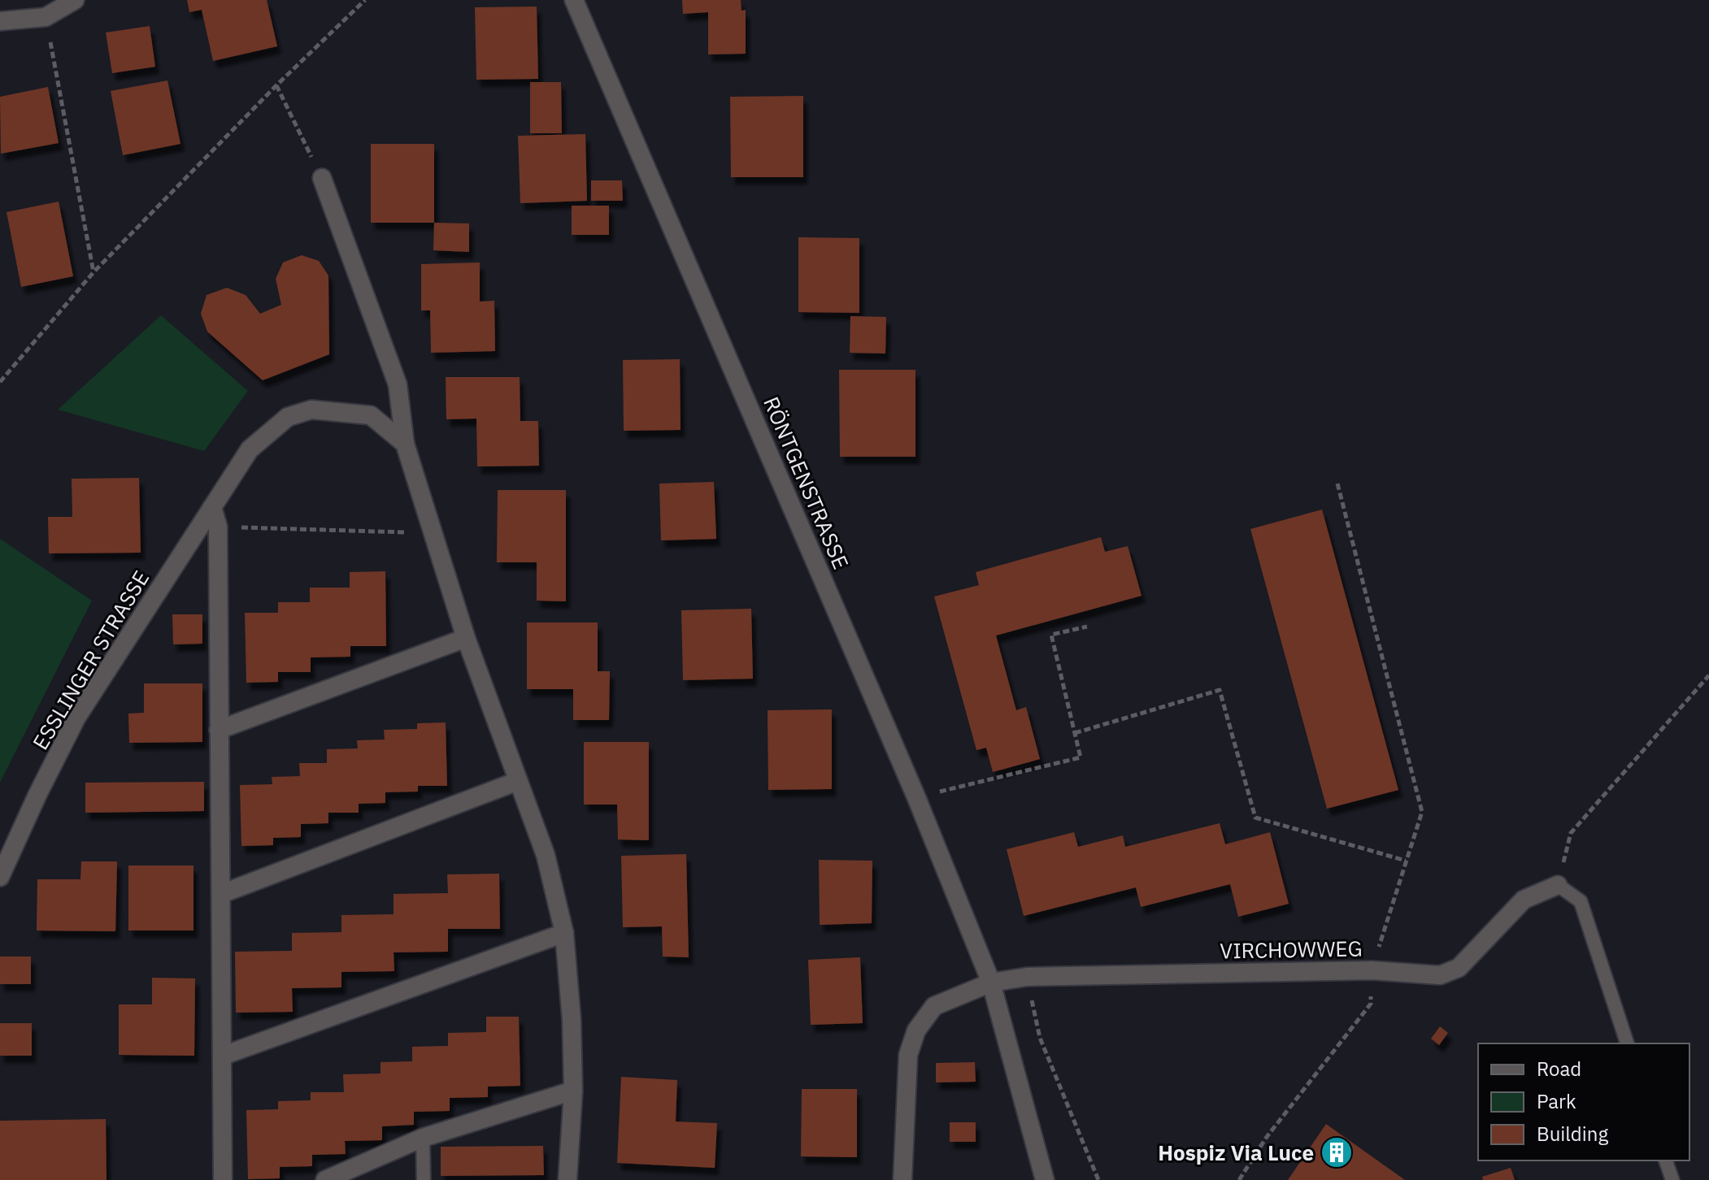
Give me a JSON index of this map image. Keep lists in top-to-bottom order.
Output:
{
  "streets": {
    "street": ["RÖNTGENSTRASSE", "ESSLINGER STRASSE", "VIRCHOWWEG"]
  },
  "crossings": [
    ["RÖNTGENSTRASSE", "VIRCHOWWEG"]
  ],
  "places": {
    "building": ["Hospiz Via Luce"]
  },
  "legend": ["Road", "Park", "Building"]
}
